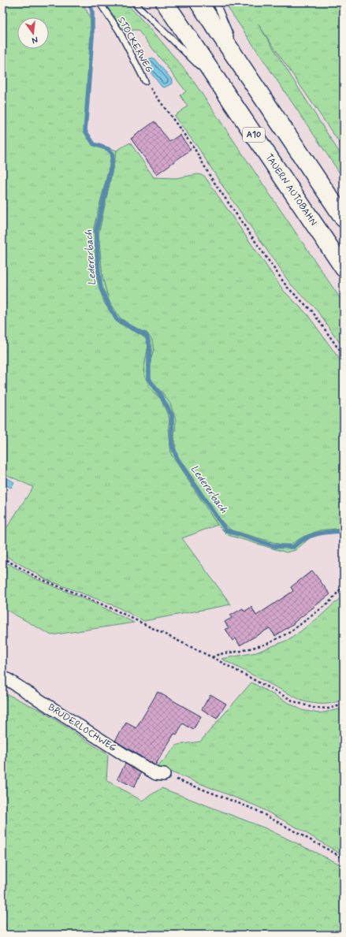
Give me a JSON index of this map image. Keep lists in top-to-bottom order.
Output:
{
  "streets": {
    "highway": ["A10", "TAUERN AUTOBAHN"],
    "street": ["BRUDERLOCHWEG"],
    "lane": ["STOCKERWEG"]
  },
  "water": ["Ledererbach"],
  "north": "bottom"
}
